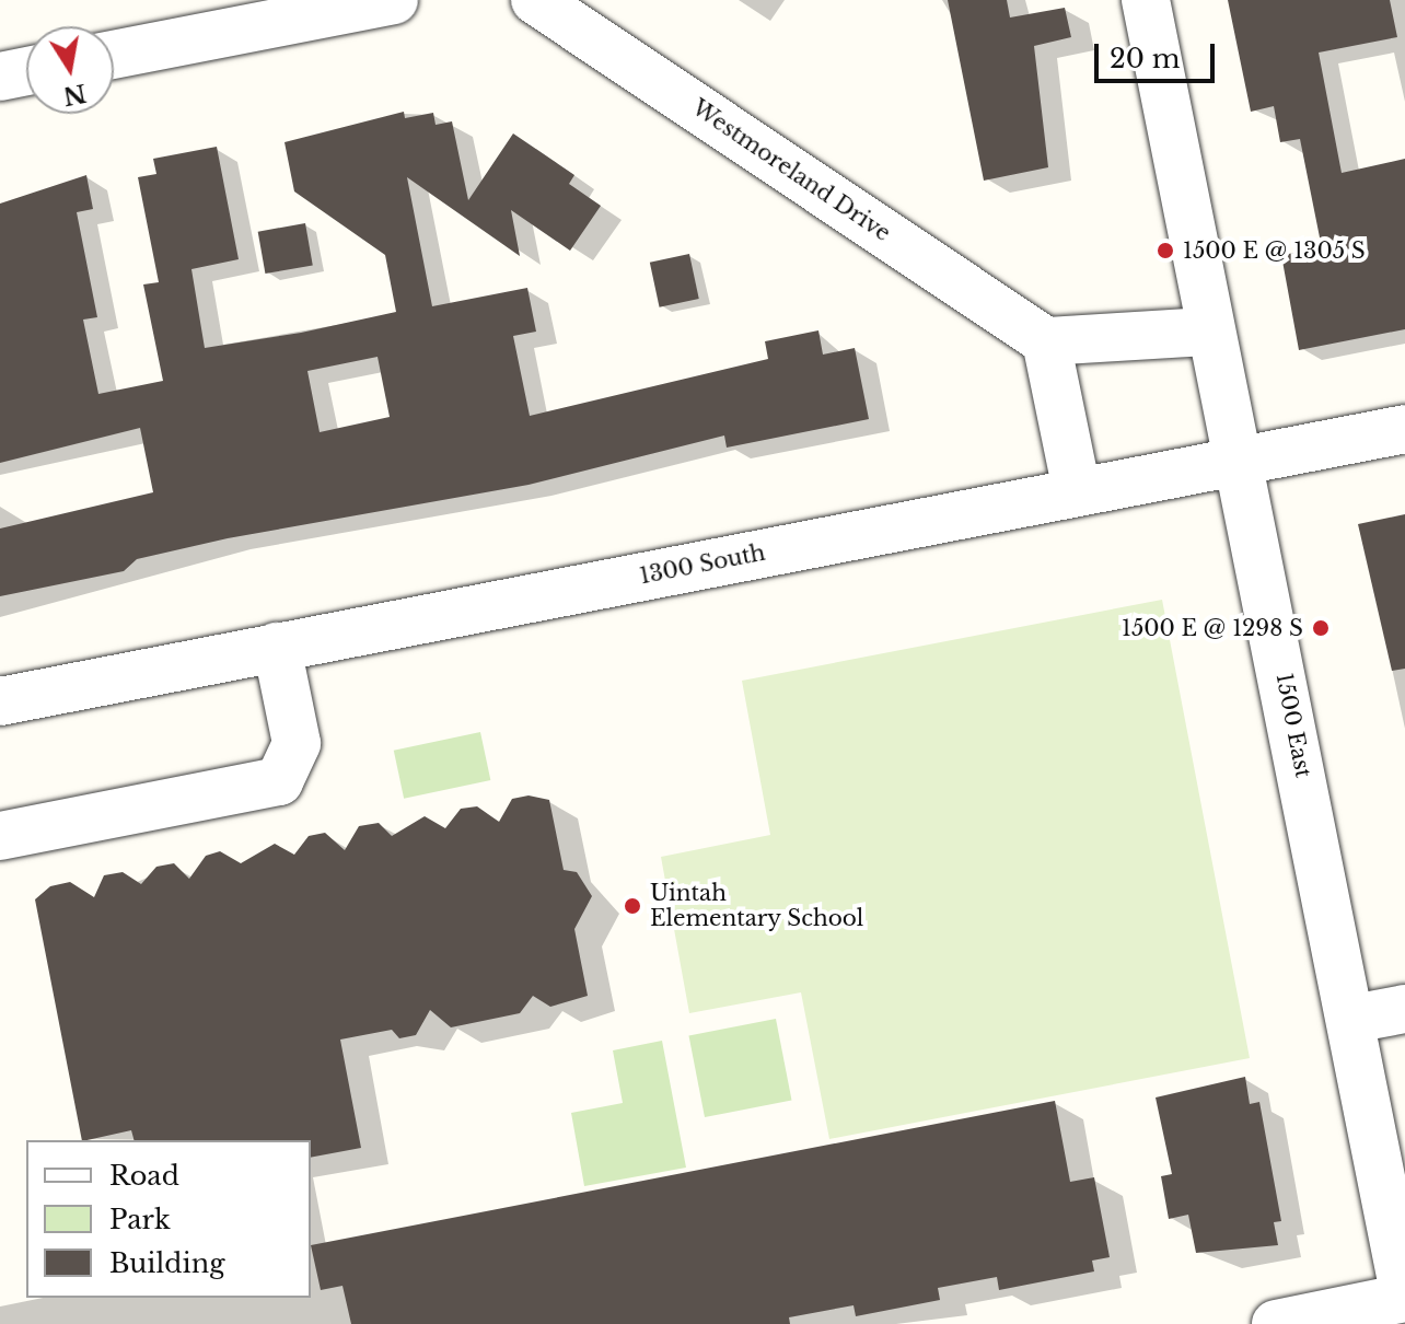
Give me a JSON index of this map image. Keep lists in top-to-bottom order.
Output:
{
  "streets": {
    "street": ["Westmoreland Drive", "1300 South", "1500 East"]
  },
  "crossings": [
    ["1300 South", "1500 East"]
  ],
  "places": ["1500 E @ 1305 S", "1500 E @ 1298 S", "Uintah Elementary School"],
  "legend": ["Road", "Park", "Building"],
  "scale_bar": "20 m",
  "north": "bottom"
}
